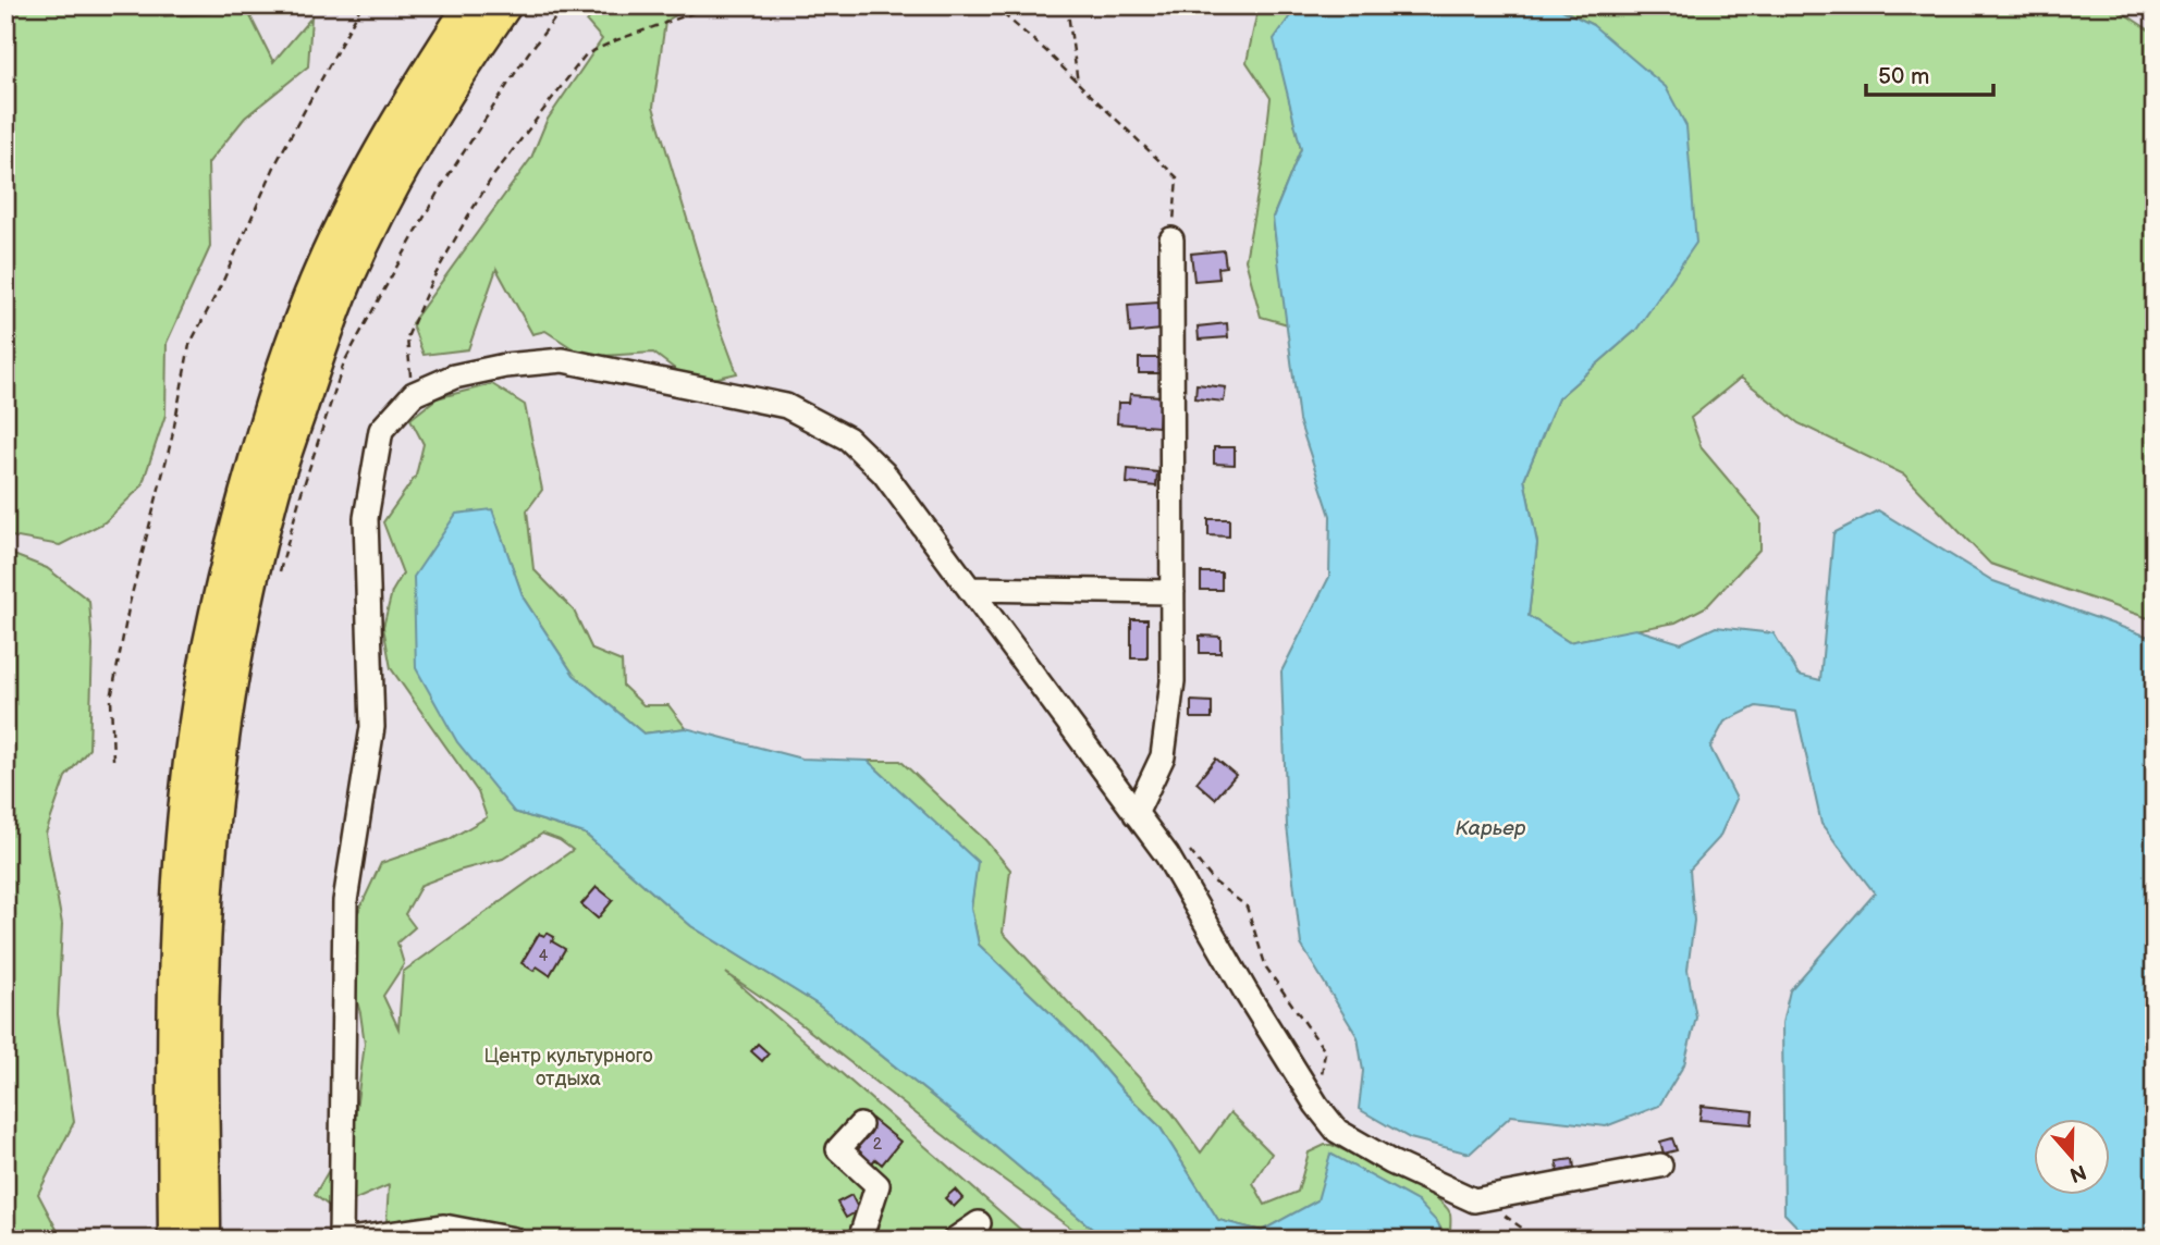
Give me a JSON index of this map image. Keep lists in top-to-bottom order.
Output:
{
  "water": ["Карьер"],
  "parks": ["Центр культурного отдыха"],
  "house_numbers": ["4", "2"],
  "scale_bar": "50 m",
  "north": "bottom"
}
